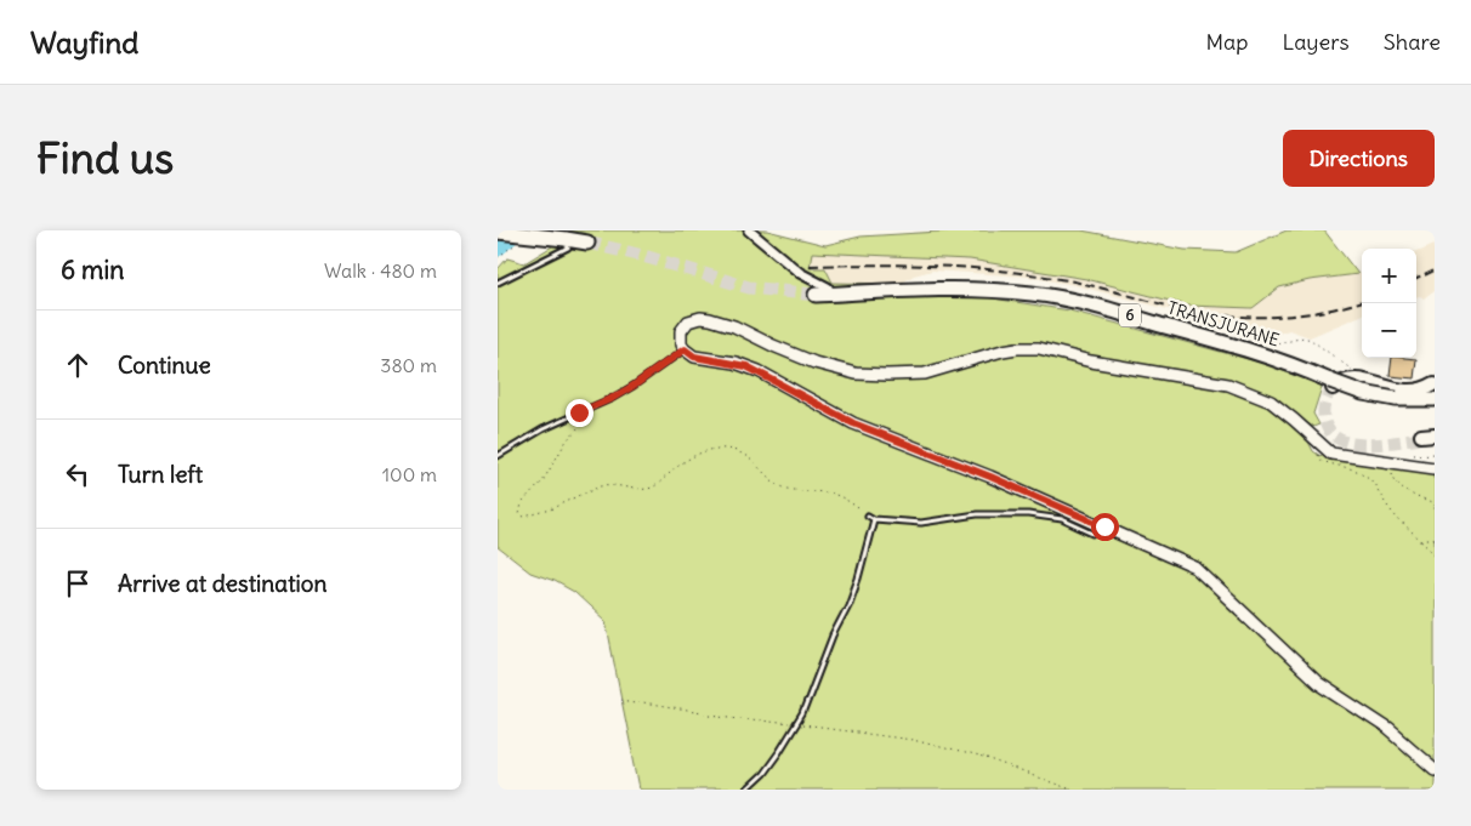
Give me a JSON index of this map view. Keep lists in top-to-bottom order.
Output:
{
  "streets": {
    "main road": ["6", "TRANSJURANE"]
  },
  "page": {
    "header": "Wayfind",
    "nav": ["Map", "Layers", "Share"],
    "buttons": "Directions",
    "title": "Find us",
    "heading": ["6 min", "Walk · 480 m"],
    "map_buttons": ["+", "−"],
    "list": [
      ["Continue", "380 m"],
      ["Turn left", "100 m"],
      "Arrive at destination"
    ]
  }
}
